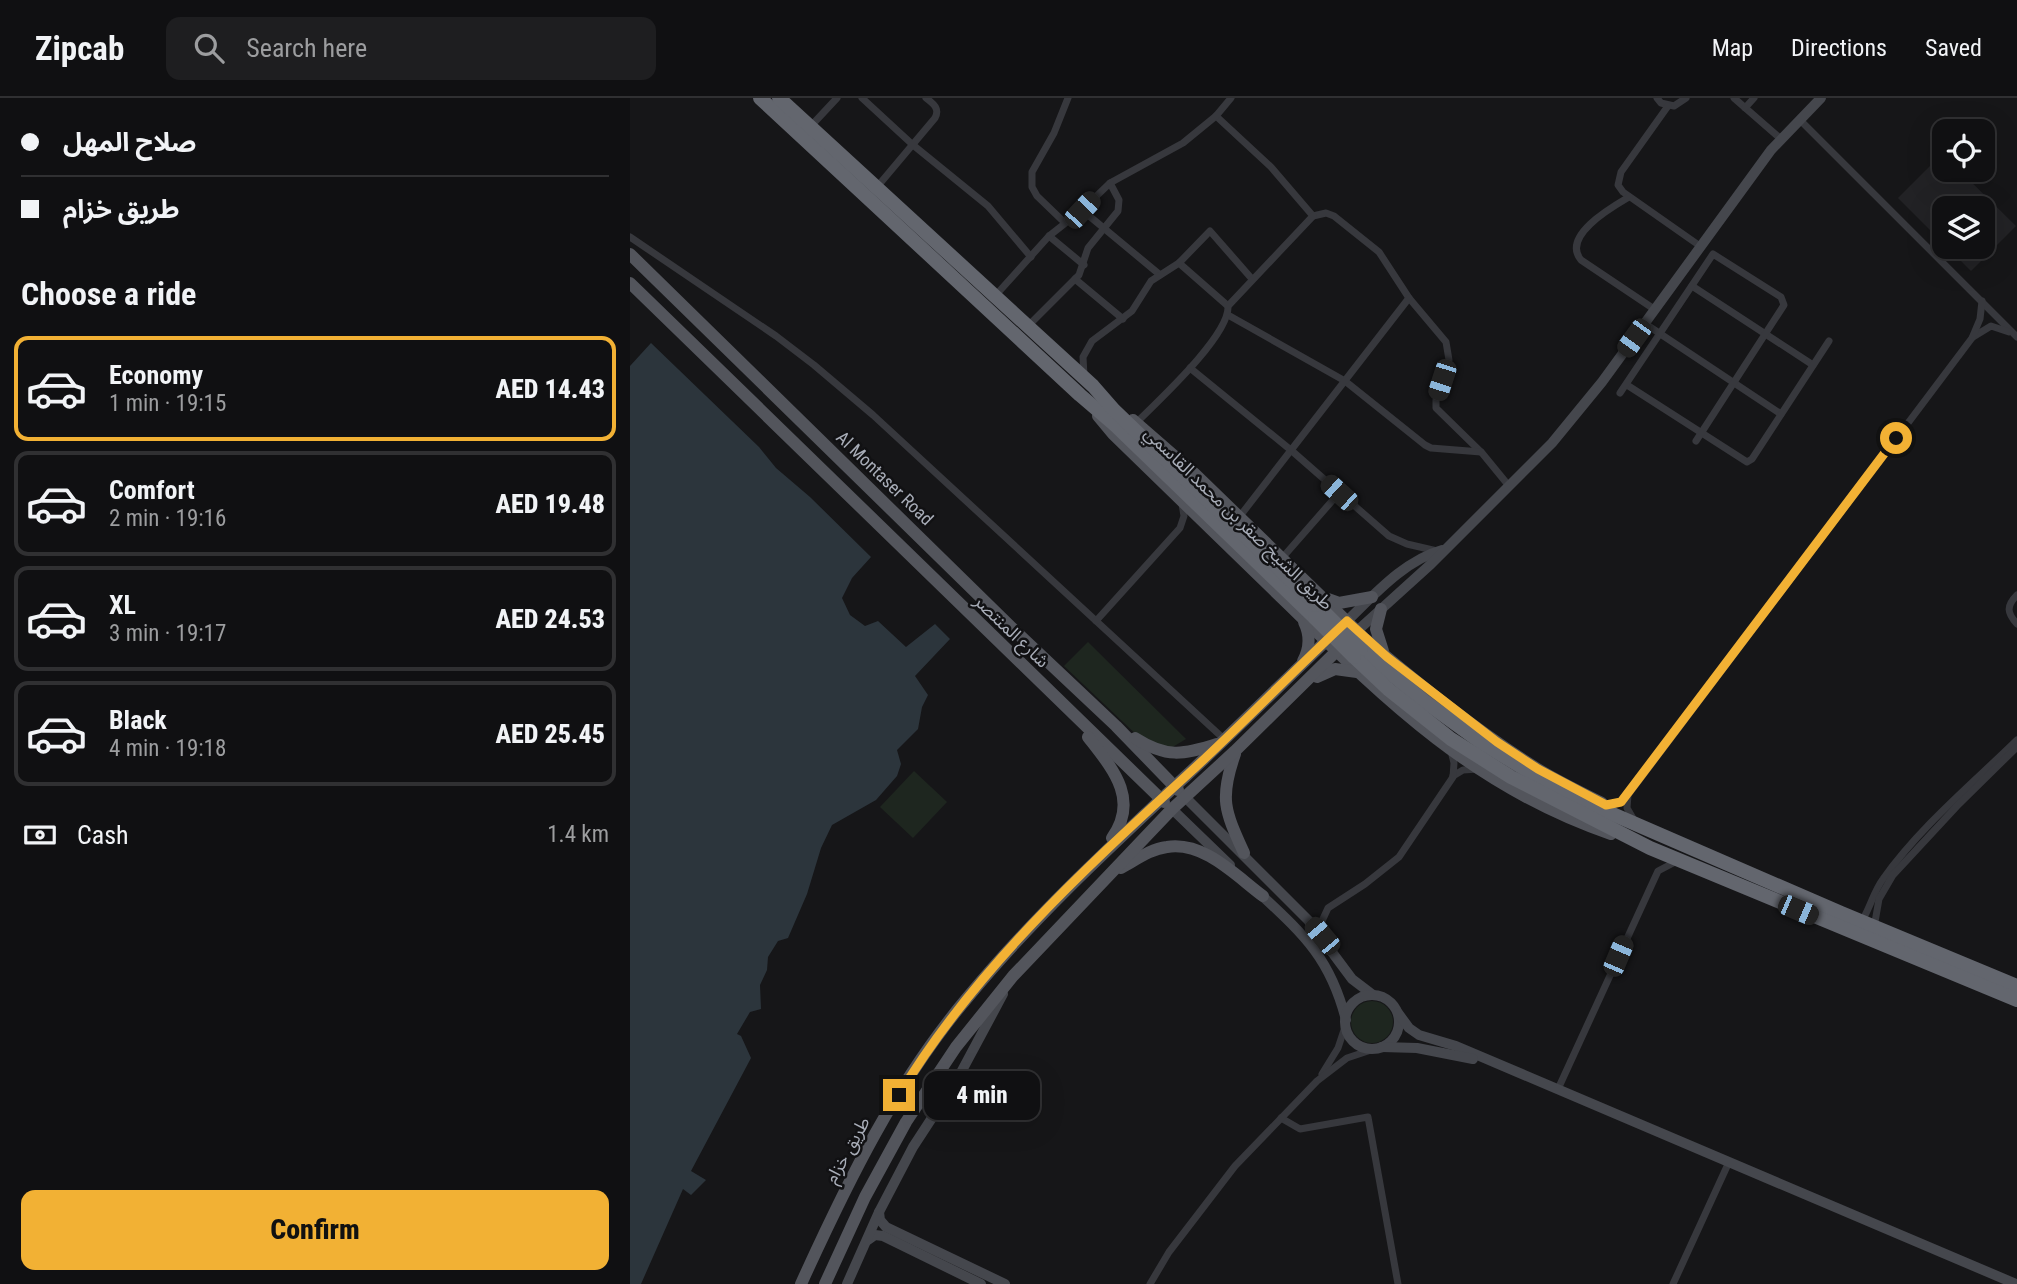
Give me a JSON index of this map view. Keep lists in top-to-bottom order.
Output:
{
  "streets": {
    "highway": ["طريق الشيخ صقر بن محمد القاسمي"],
    "main road": ["Al Montaser Road", "شارع المنتصر", "طريق خزام"]
  },
  "crossings": [
    ["شارع المنتصر", "طريق خزام"]
  ],
  "page": {
    "header": "Zipcab",
    "search": "Search here",
    "nav": ["Map", "Directions", "Saved"],
    "banner": ["صلاح المهل", "طريق خزام"],
    "heading": "Choose a ride",
    "list": [
      {
        "name": "Economy",
        "note": "1 min · 19:15",
        "value": "AED 14.43"
      },
      {
        "name": "Comfort",
        "note": "2 min · 19:16",
        "value": "AED 19.48"
      },
      {
        "name": "XL",
        "note": "3 min · 19:17",
        "value": "AED 24.53"
      },
      {
        "name": "Black",
        "note": "4 min · 19:18",
        "value": "AED 25.45"
      }
    ],
    "pay": ["Cash", "1.4 km"],
    "bubble": "4 min",
    "buttons": "Confirm"
  }
}
